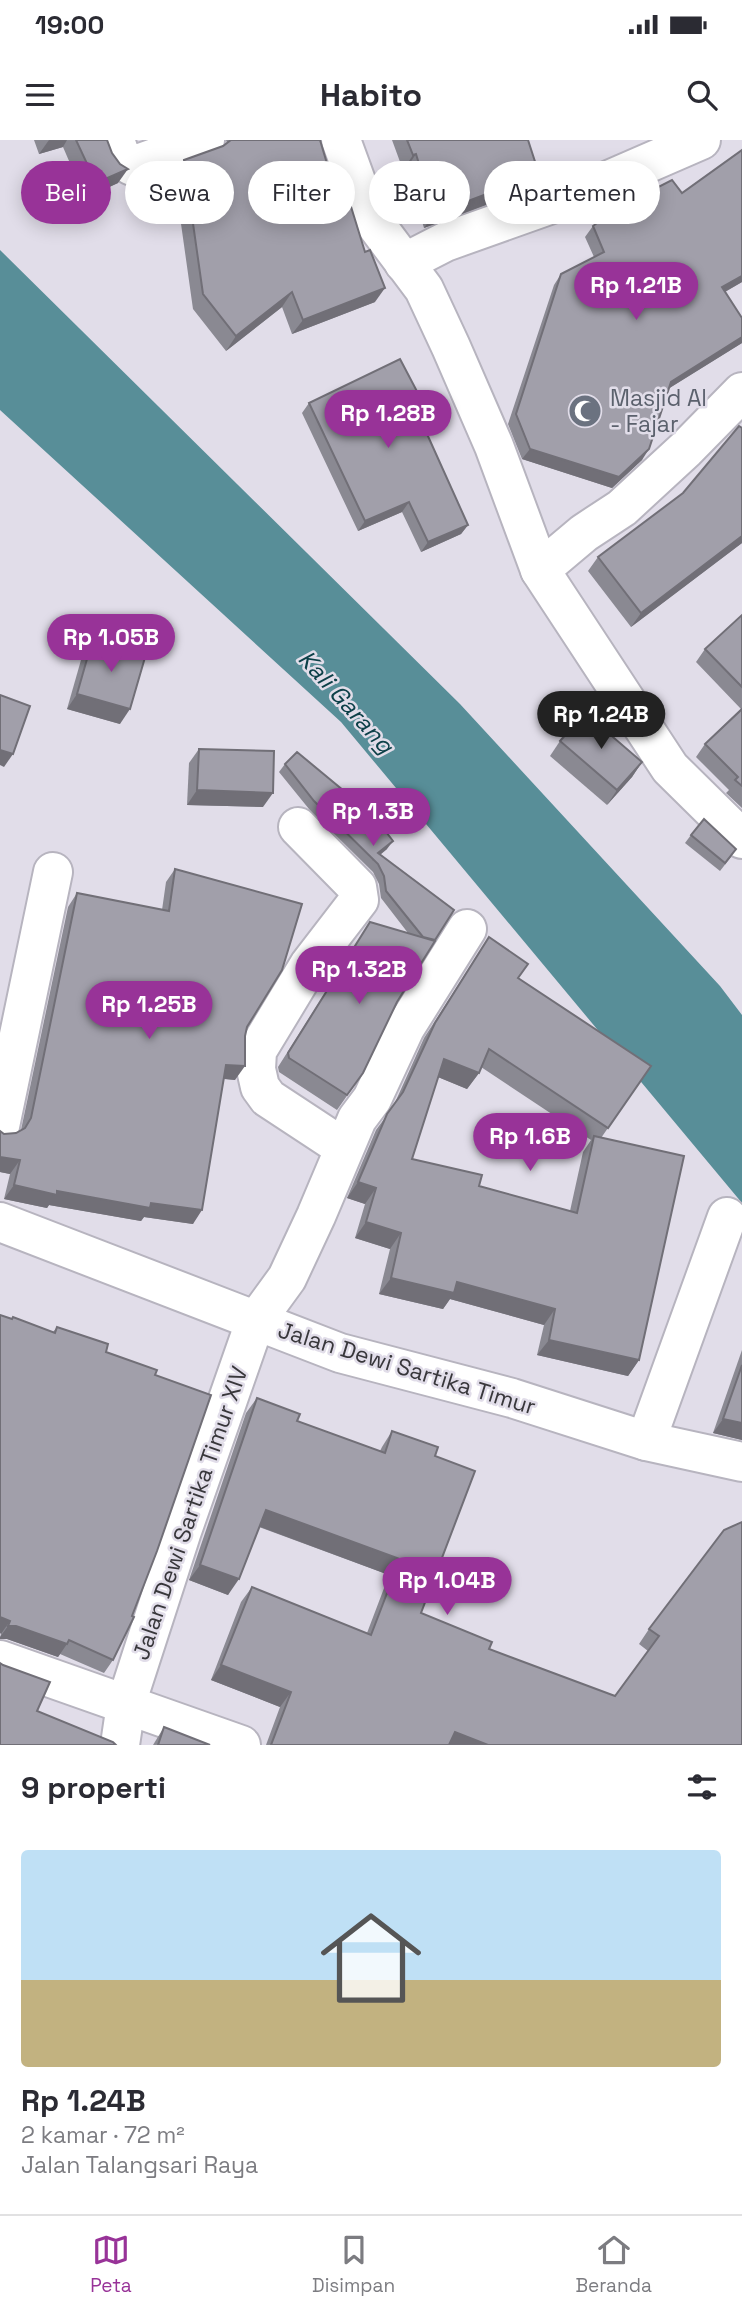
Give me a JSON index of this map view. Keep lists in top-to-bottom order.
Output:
{
  "streets": {
    "street": ["Jalan Dewi Sartika Timur", "Jalan Dewi Sartika Timur XIV"]
  },
  "crossings": [
    ["Jalan Dewi Sartika Timur", "Jalan Dewi Sartika Timur XIV"]
  ],
  "water": ["Kali Garang"],
  "places": {
    "mosque": ["Masjid Al - Fajar"]
  },
  "page": {
    "status": "19:00",
    "header": "Habito",
    "chip": [
      "Beli",
      "Sewa",
      "Filter",
      "Baru",
      "Apartemen"
    ],
    "price": [
      "Rp 1.21B",
      "Rp 1.28B",
      "Rp 1.05B",
      "Rp 1.24B",
      "Rp 1.3B",
      "Rp 1.32B",
      "Rp 1.25B",
      "Rp 1.6B",
      "Rp 1.04B"
    ],
    "heading": "9 properti",
    "list": [
      {
        "name": "Rp 1.24B",
        "note": "2 kamar · 72 m² · Jalan Talangsari Raya"
      }
    ],
    "tabs": ["Peta", "Disimpan", "Beranda"]
  }
}
